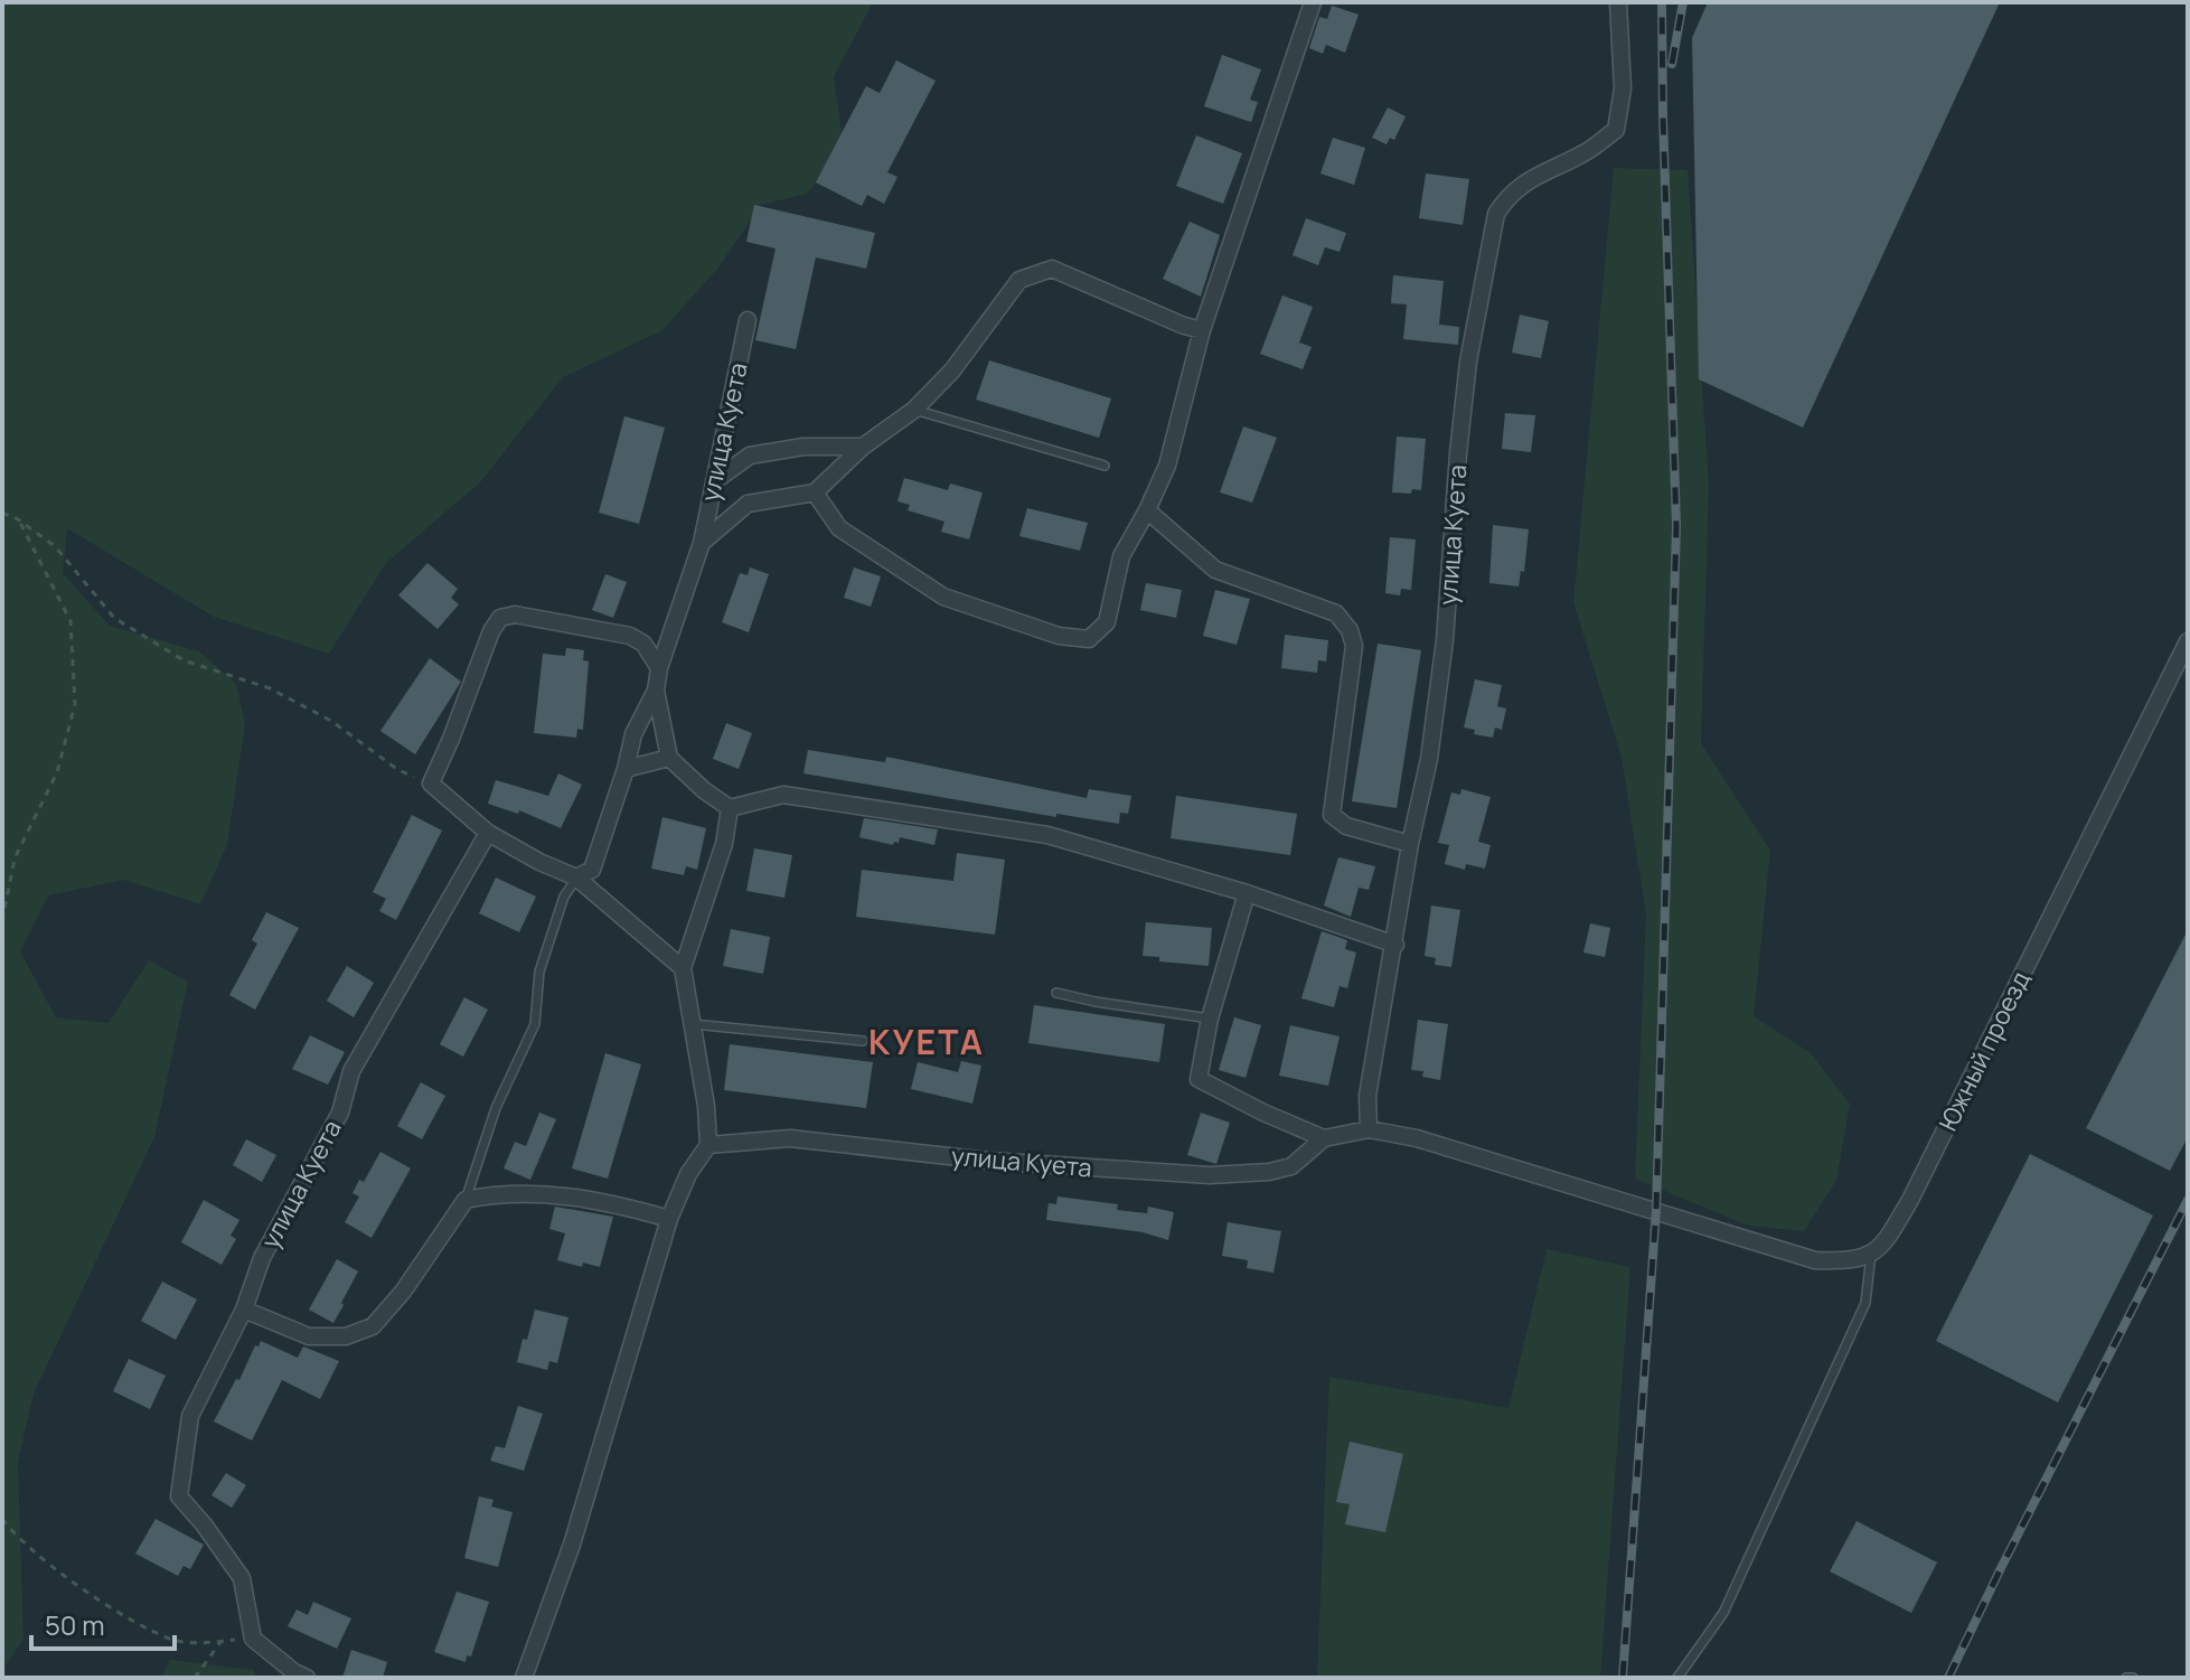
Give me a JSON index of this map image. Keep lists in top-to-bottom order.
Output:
{
  "streets": {
    "street": ["улица Куета", "Южный проезд"]
  },
  "crossings": [
    ["улица Куета", "Южный проезд"]
  ],
  "districts": ["КУЕТА"],
  "scale_bar": "50 m"
}
